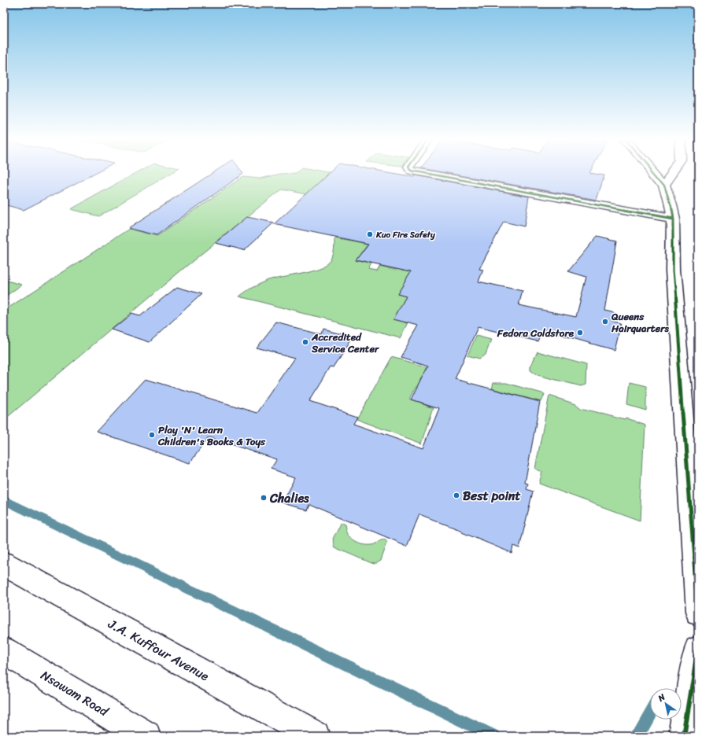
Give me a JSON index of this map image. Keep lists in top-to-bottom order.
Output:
{
  "streets": {
    "main road": ["J.A. Kuffour Avenue", "Nsawam Road"]
  },
  "places": [
    "Kuo Fire Safety",
    "Queens Hairquarters",
    "Fedora Coldstore",
    "Accredited Service Center",
    "Play 'N' Learn Children's Books & Toys",
    "Best point",
    "Chalies"
  ],
  "north": "top left"
}
